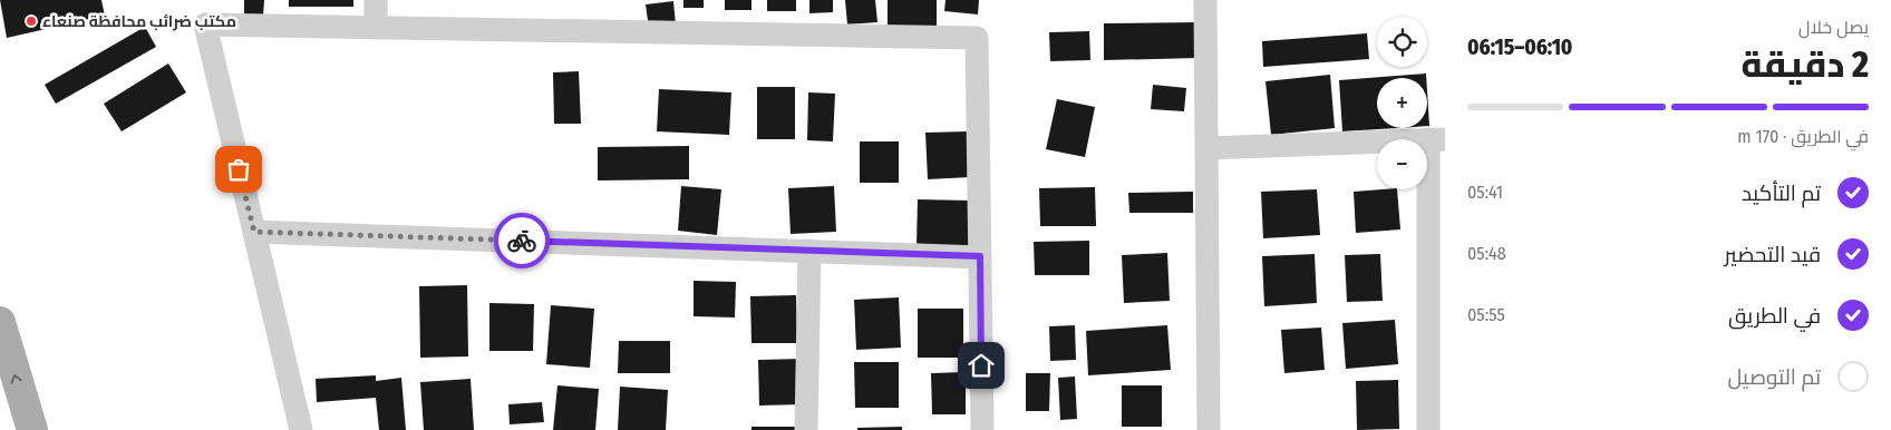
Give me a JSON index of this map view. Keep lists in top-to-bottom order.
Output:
{
  "places": ["مكتب ضرائب محافظة صنعاء"],
  "page": {
    "heading": ["2 دقيقة", "يصل خلال", "06:10–06:15"],
    "map_buttons": ["+", "−"],
    "bar": "في الطريق · 170 m",
    "list": [
      ["تم التأكيد", "05:41"],
      ["قيد التحضير", "05:48"],
      ["في الطريق", "05:55"],
      "تم التوصيل"
    ]
  }
}
